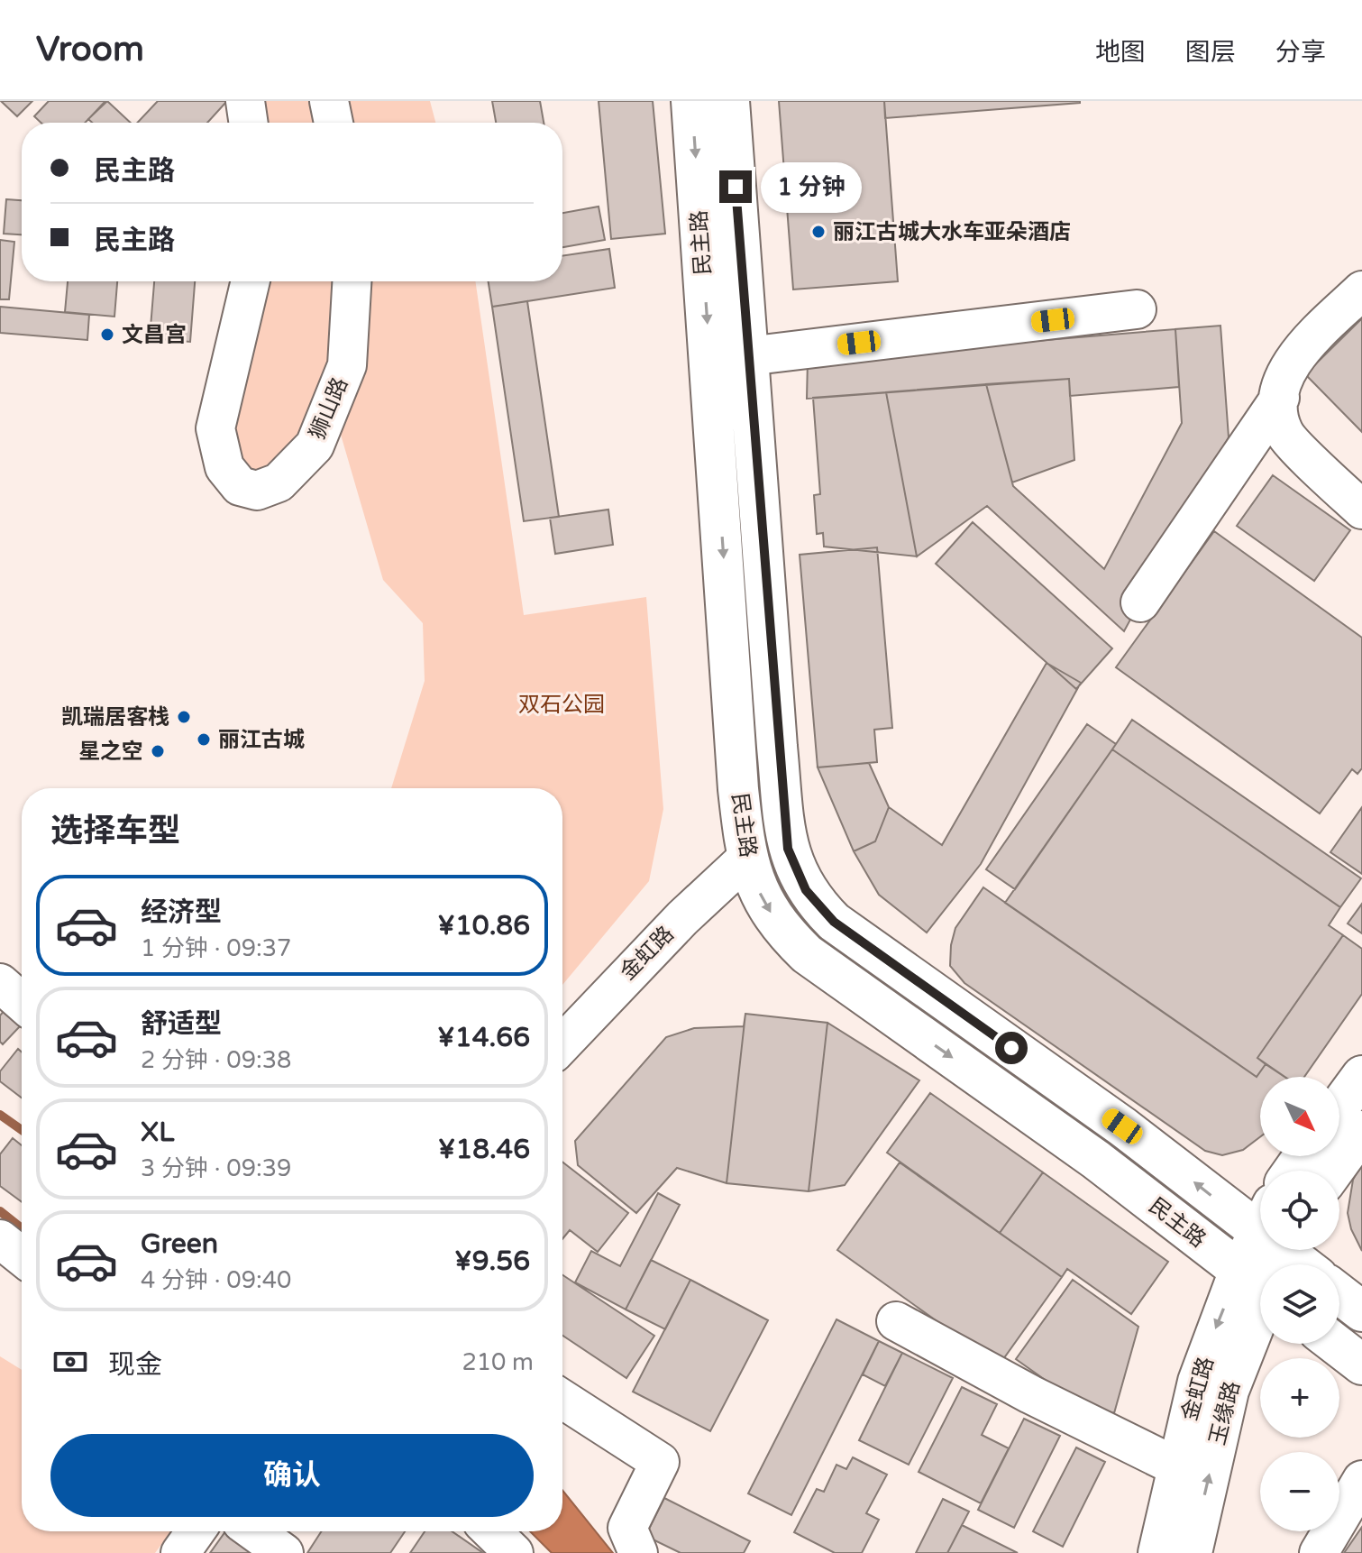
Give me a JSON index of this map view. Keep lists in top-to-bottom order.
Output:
{
  "streets": {
    "main road": ["民主路", "金虹路", "玉缘路"],
    "street": ["狮山路"]
  },
  "crossings": [
    ["民主路", "金虹路"],
    ["民主路", "玉缘路"],
    ["金虹路", "玉缘路"]
  ],
  "one_way": ["金虹路", "玉缘路"],
  "parks": ["双石公园"],
  "places": [
    "丽江古城大水车亚朵酒店",
    "文昌宫",
    "凯瑞居客栈",
    "丽江古城",
    "星之空"
  ],
  "north": "bottom right",
  "page": {
    "header": "Vroom",
    "nav": ["地图", "图层", "分享"],
    "banner": ["民主路", "民主路"],
    "bubble": "1 分钟",
    "heading": "选择车型",
    "list": [
      {
        "name": "经济型",
        "note": "1 分钟 · 09:37",
        "value": "¥10.86"
      },
      {
        "name": "舒适型",
        "note": "2 分钟 · 09:38",
        "value": "¥14.66"
      },
      {
        "name": "XL",
        "note": "3 分钟 · 09:39",
        "value": "¥18.46"
      },
      {
        "name": "Green",
        "note": "4 分钟 · 09:40",
        "value": "¥9.56"
      }
    ],
    "map_buttons": ["+", "−"],
    "pay": ["现金", "210 m"],
    "buttons": "确认"
  }
}
